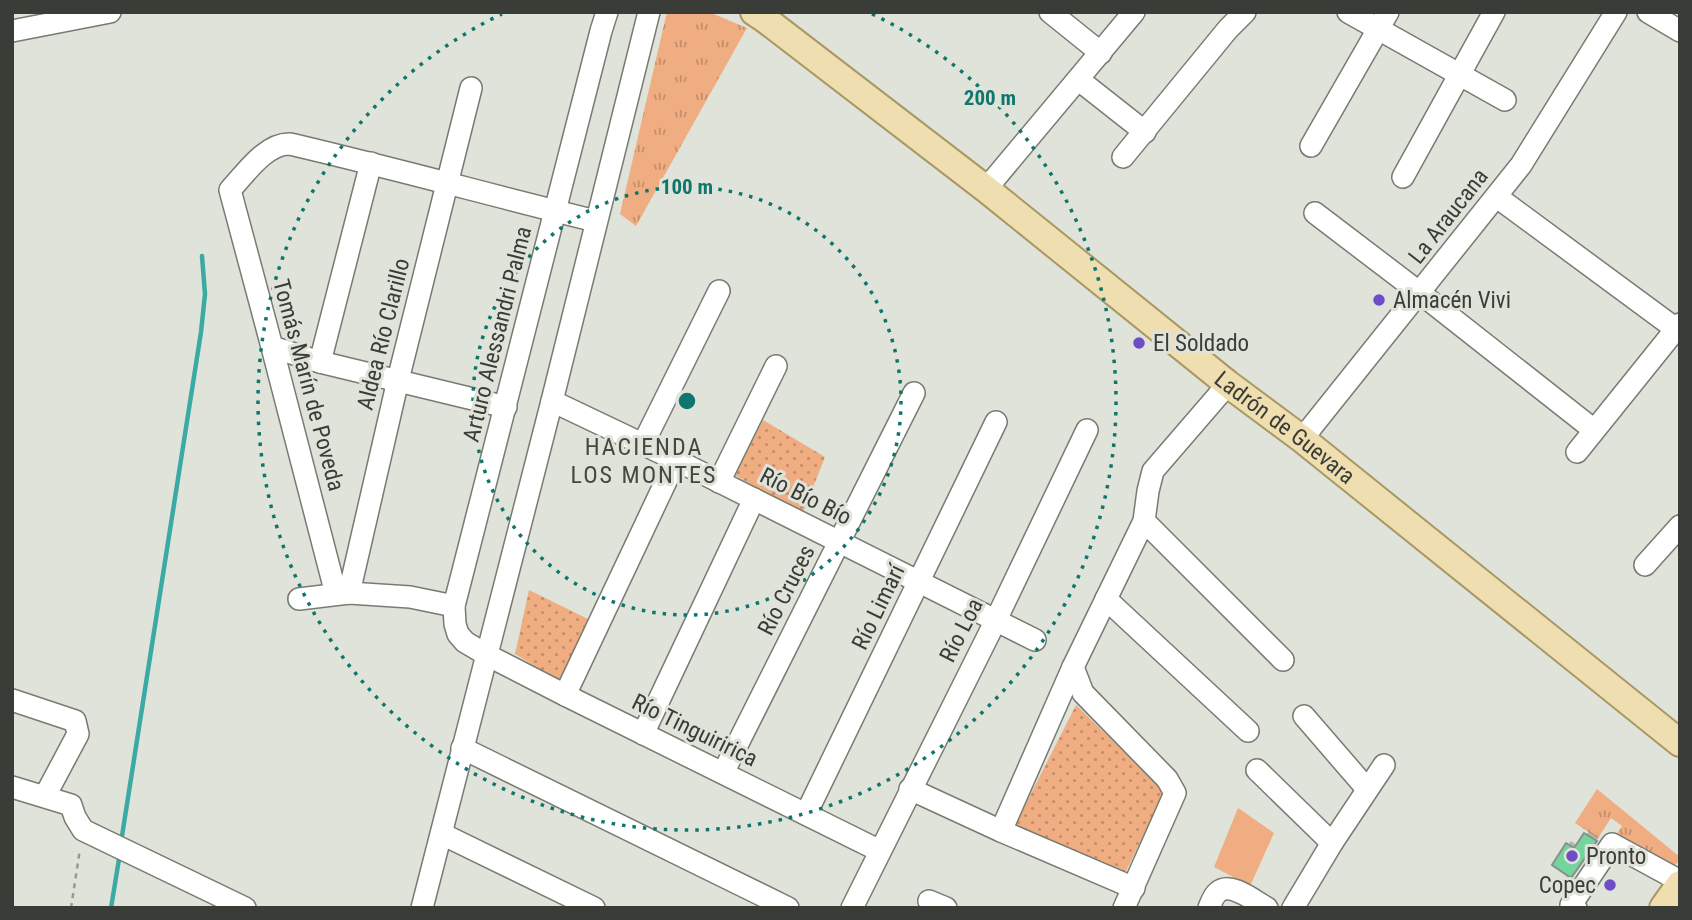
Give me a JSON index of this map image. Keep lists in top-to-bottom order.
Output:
{
  "streets": {
    "main road": ["Ladrón de Guevara"],
    "street": [
      "La Araucana",
      "Aldea Río Clarillo",
      "Arturo Alessandri Palma",
      "Tomás Marín de Poveda",
      "Río Bío Bío",
      "Río Cruces",
      "Río Limarí",
      "Río Loa",
      "Río Tinguiririca"
    ]
  },
  "crossings": [
    ["La Araucana", "Ladrón de Guevara"],
    ["Aldea Río Clarillo", "Tomás Marín de Poveda"],
    ["Arturo Alessandri Palma", "Río Tinguiririca"],
    ["Río Bío Bío", "Río Cruces"],
    ["Río Bío Bío", "Río Limarí"],
    ["Río Bío Bío", "Río Loa"],
    ["Río Cruces", "Río Tinguiririca"],
    ["Río Limarí", "Río Tinguiririca"],
    ["Río Loa", "Río Tinguiririca"]
  ],
  "districts": ["HACIENDA LOS MONTES"],
  "places": [
    "Almacén Vivi",
    "El Soldado",
    "Pronto",
    "Copec"
  ],
  "rings": ["200 m", "100 m"]
}
